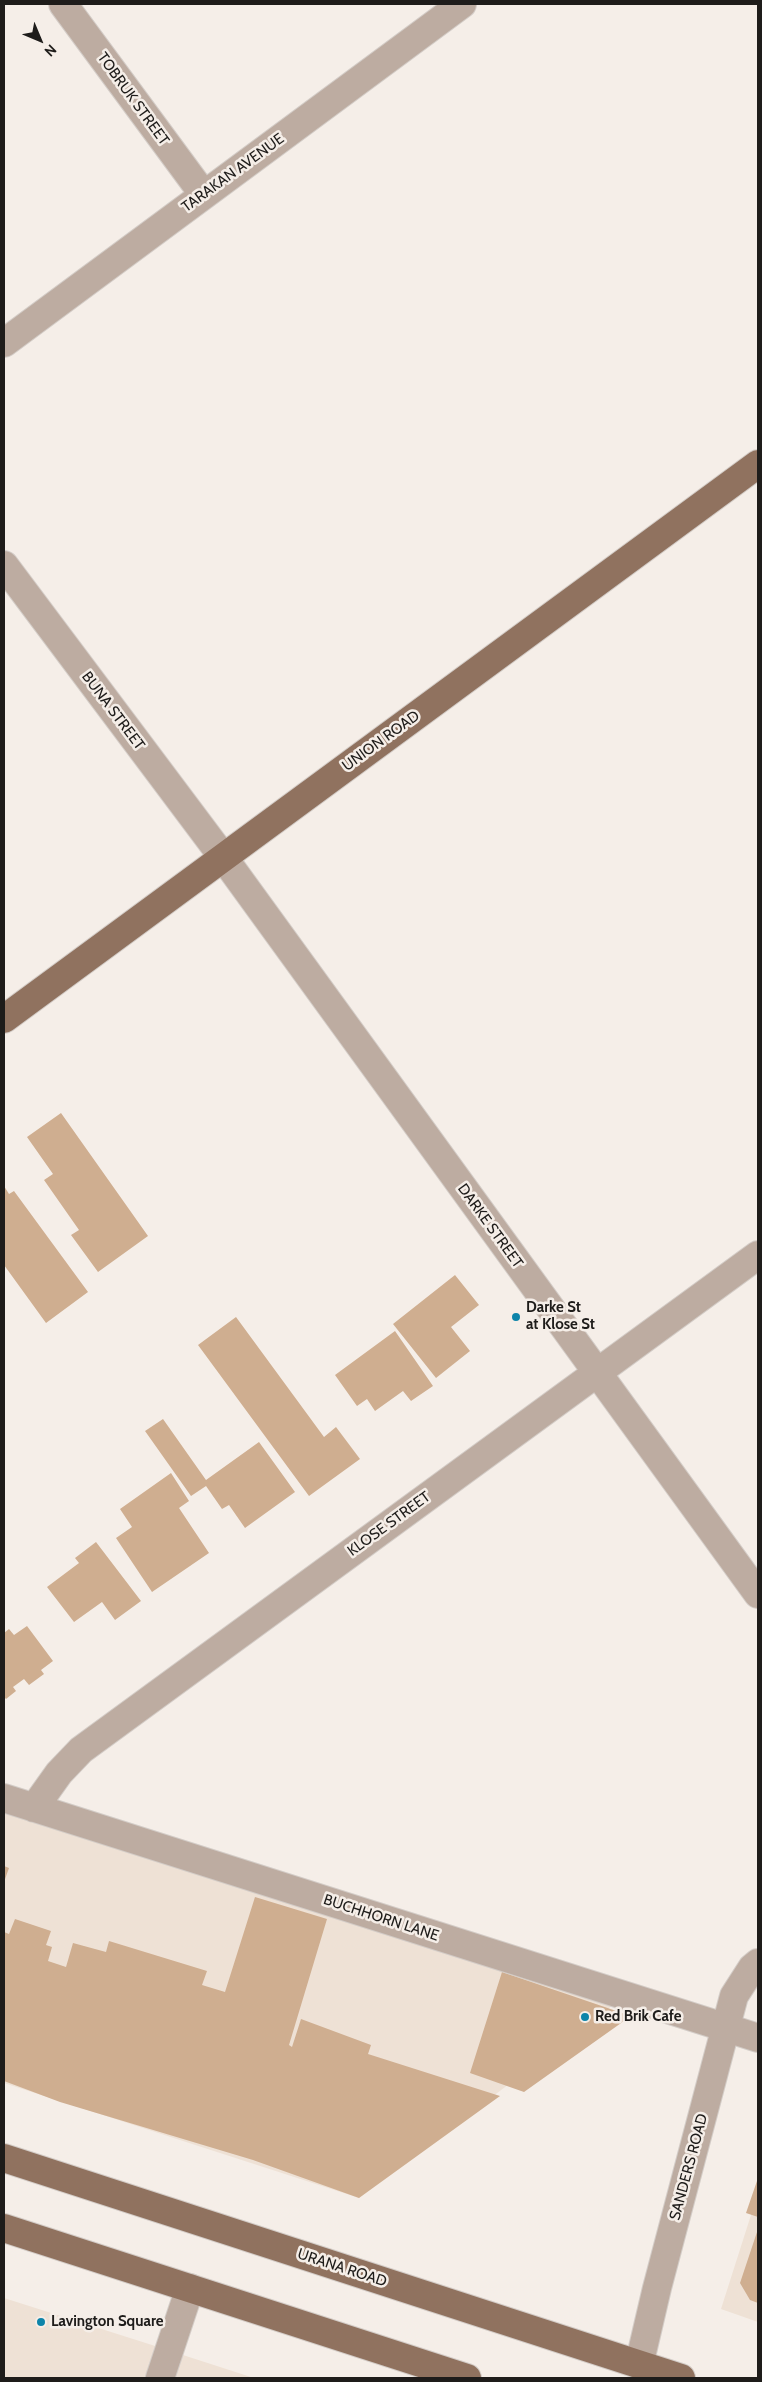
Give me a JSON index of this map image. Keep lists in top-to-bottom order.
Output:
{
  "streets": {
    "main road": ["UNION ROAD", "URANA ROAD"],
    "street": [
      "TOBRUK STREET",
      "TARAKAN AVENUE",
      "BUNA STREET",
      "DARKE STREET",
      "KLOSE STREET",
      "BUCHHORN LANE",
      "SANDERS ROAD"
    ]
  },
  "crossings": [
    ["TOBRUK STREET", "TARAKAN AVENUE"],
    ["BUNA STREET", "UNION ROAD"],
    ["BUNA STREET", "DARKE STREET"],
    ["UNION ROAD", "DARKE STREET"],
    ["DARKE STREET", "KLOSE STREET"],
    ["KLOSE STREET", "BUCHHORN LANE"],
    ["BUCHHORN LANE", "SANDERS ROAD"],
    ["SANDERS ROAD", "URANA ROAD"]
  ],
  "places": ["Darke St at Klose St", "Red Brik Cafe", "Lavington Square"],
  "north": "bottom right"
}
